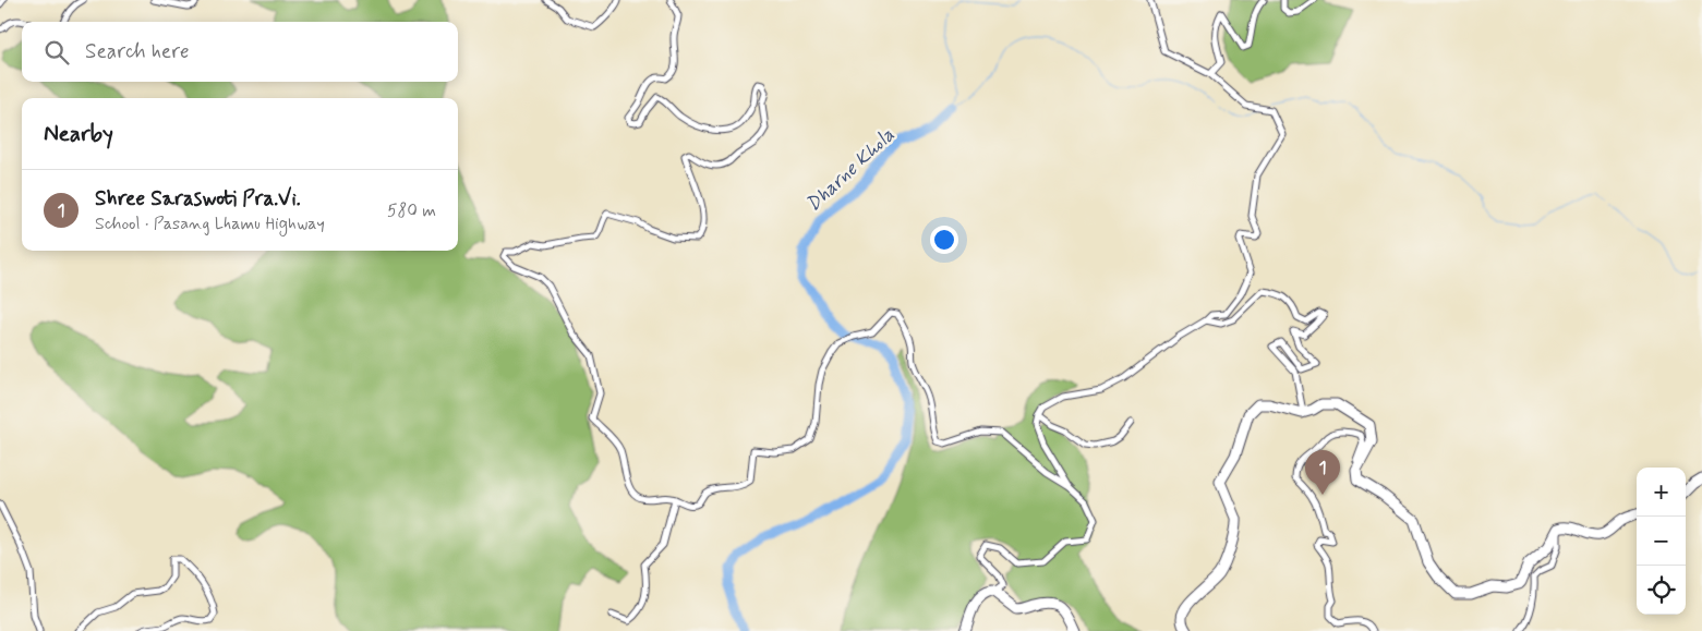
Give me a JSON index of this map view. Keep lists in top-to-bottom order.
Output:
{
  "water": ["Dharne Khola"],
  "page": {
    "search": "Search here",
    "heading": "Nearby",
    "list": [
      {
        "mark": "1",
        "name": "Shree Saraswoti Pra.Vi.",
        "note": "School · Pasang Lhamu Highway",
        "value": "580 m"
      }
    ],
    "pins": "1",
    "map_buttons": ["+", "−"]
  }
}
